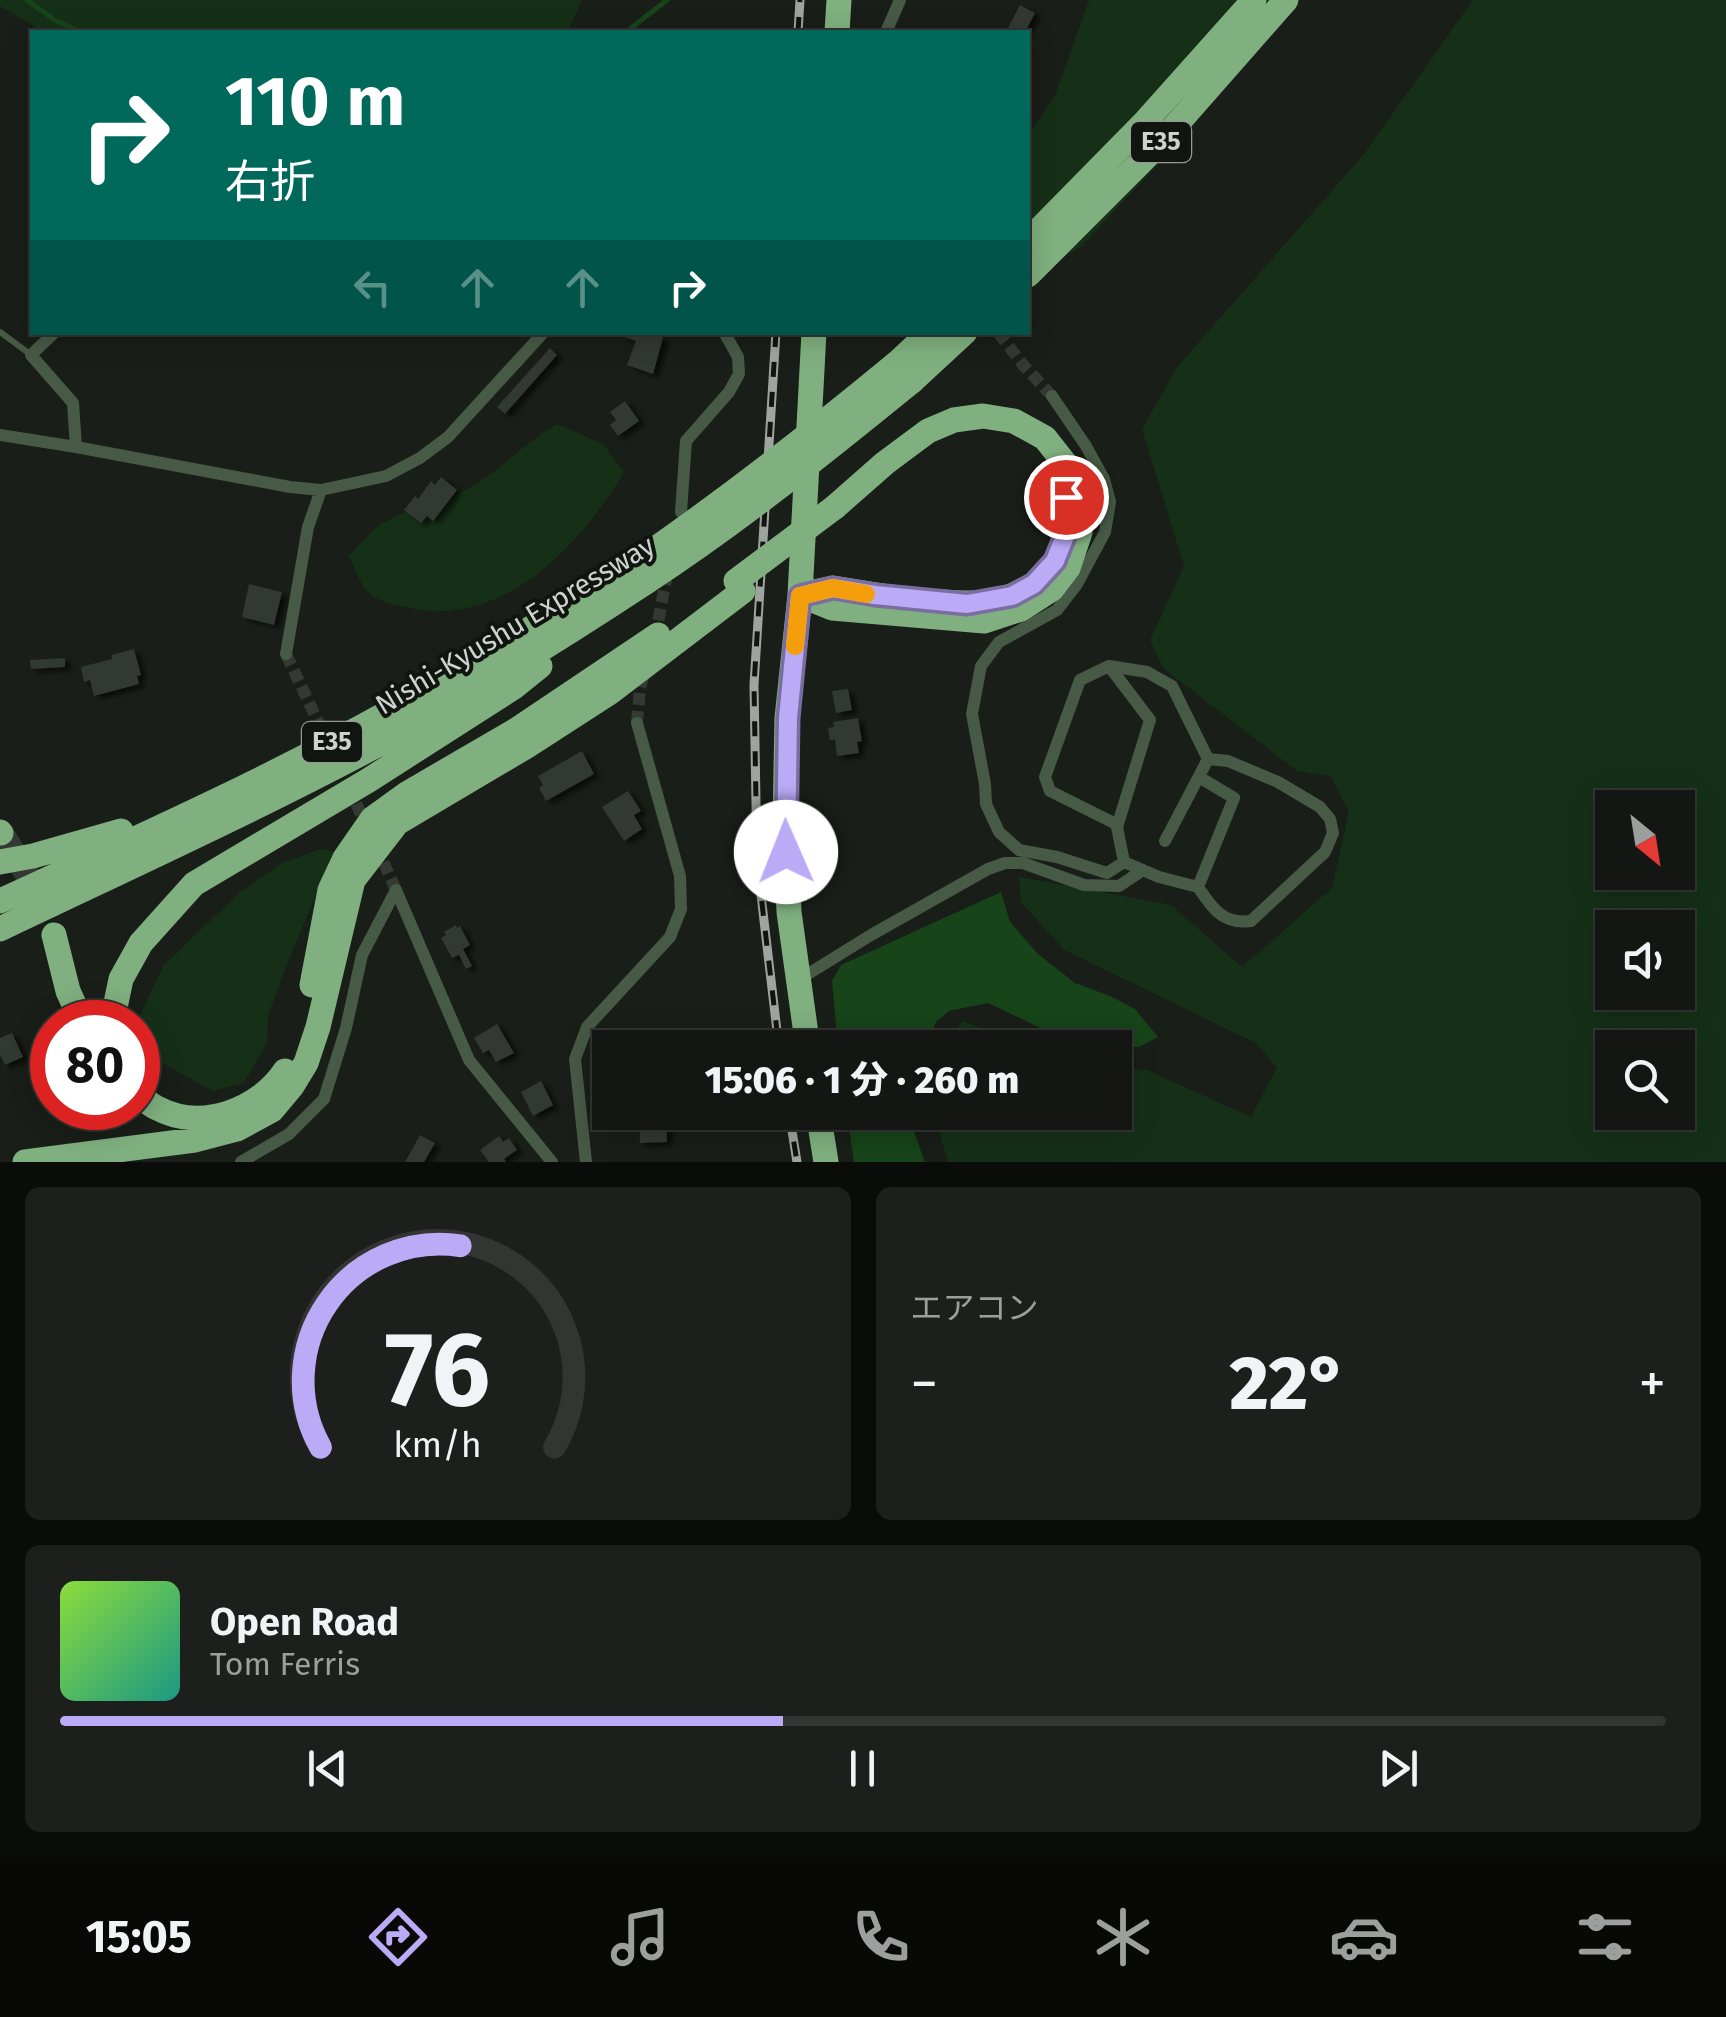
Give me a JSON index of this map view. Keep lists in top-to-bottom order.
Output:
{
  "streets": {
    "highway": ["E35", "Nishi-Kyushu Expressway"]
  },
  "north": "bottom right",
  "page": {
    "turn": ["110 m", "右折"],
    "limit": "80",
    "trip": "15:06 · 1 分 · 260 m",
    "tile": "エアコン",
    "heat": ["−", "22°", "+"],
    "song": ["Open Road", "Tom Ferris"],
    "tabs": "15:05",
    "gauge": ["76", "km/h"]
  }
}
